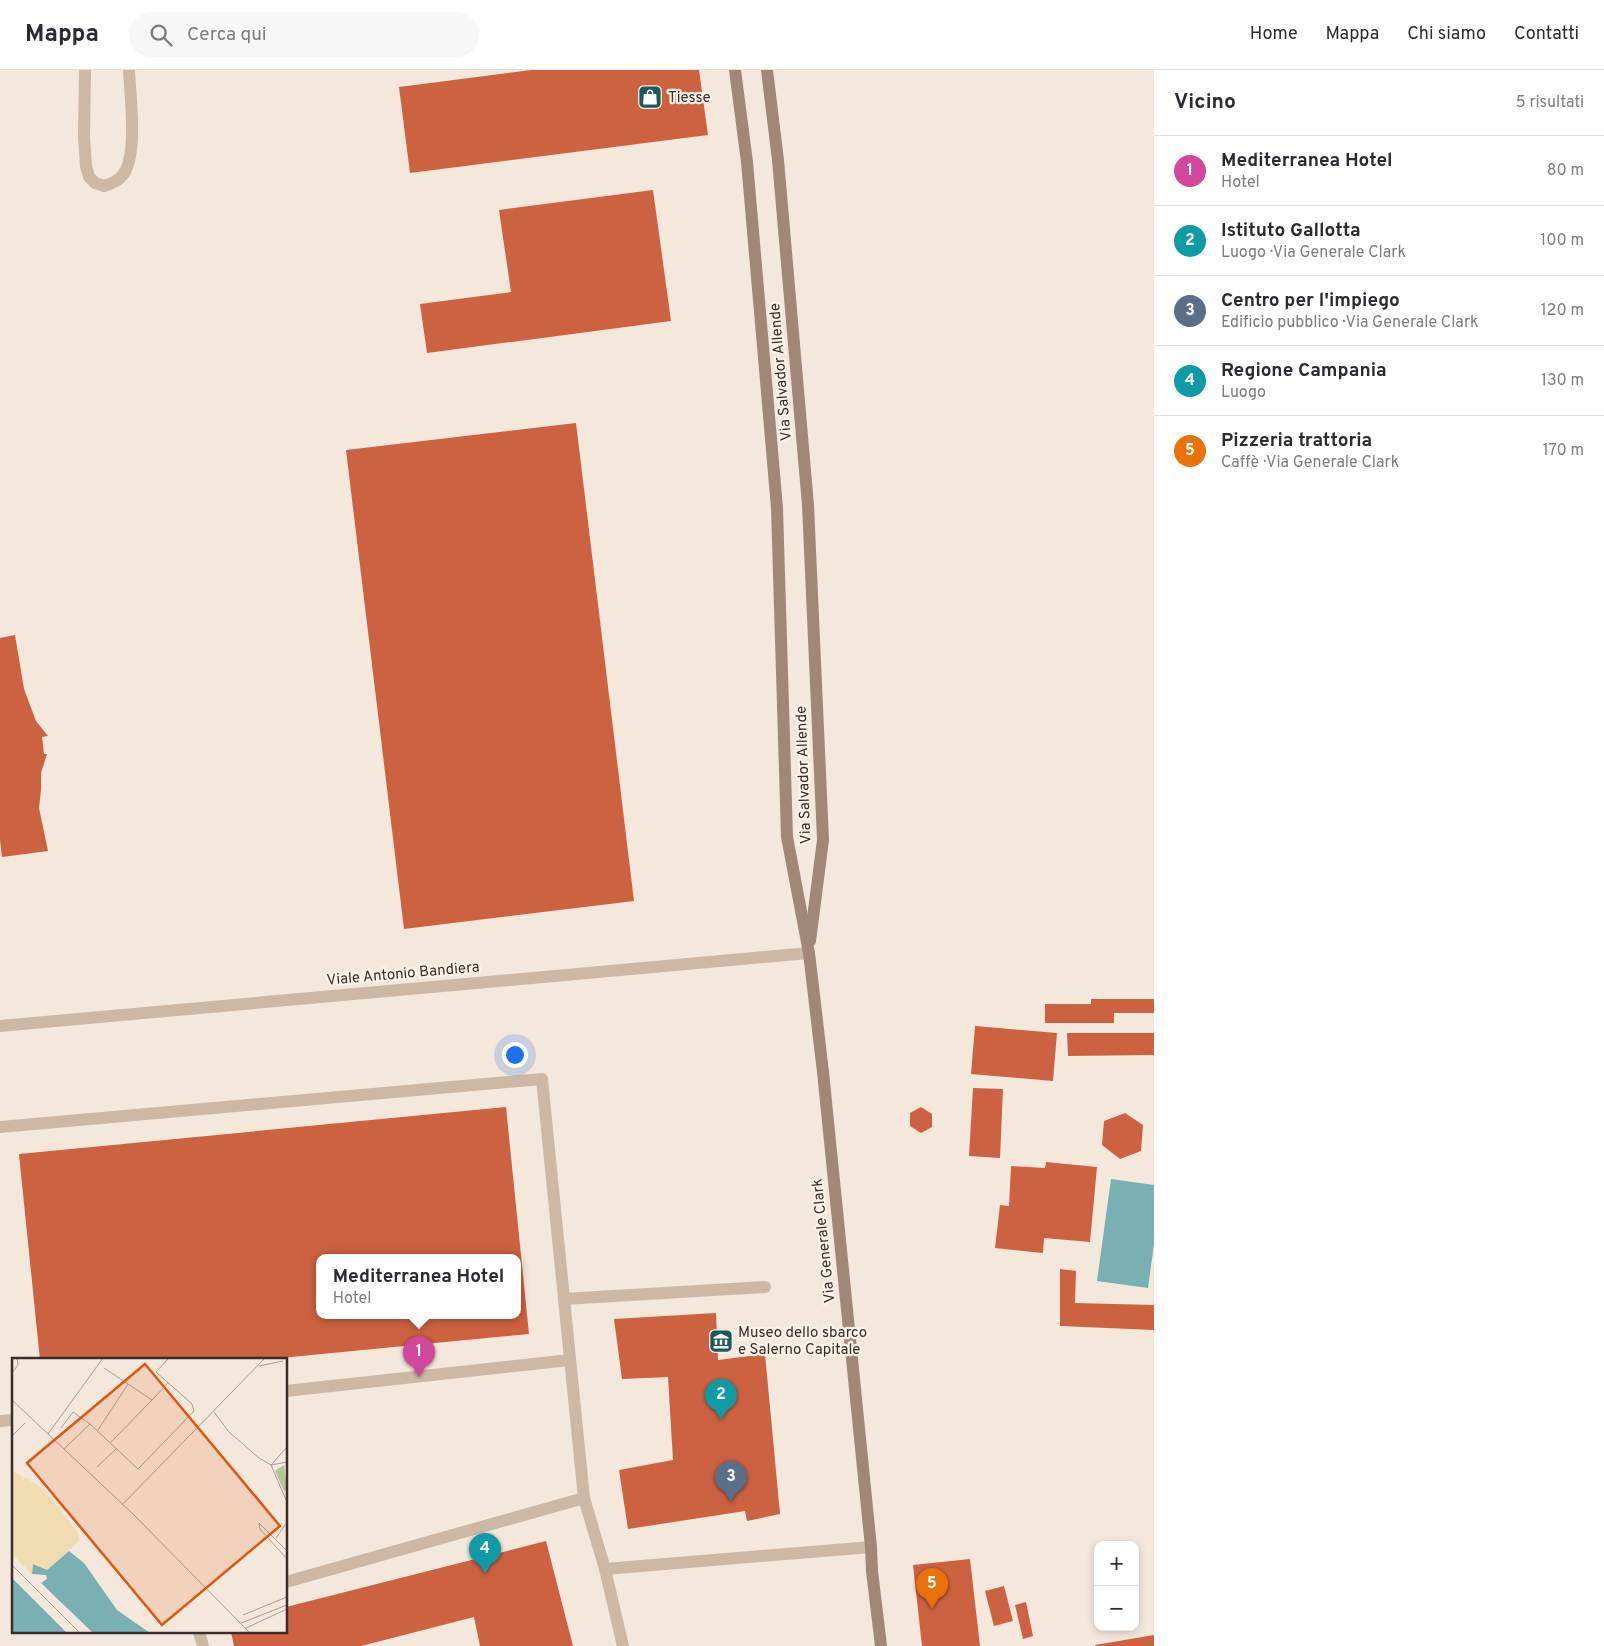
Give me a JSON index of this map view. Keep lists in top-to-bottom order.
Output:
{
  "streets": {
    "main road": ["Via Salvador Allende", "Via Generale Clark"],
    "street": ["Viale Antonio Bandiera"]
  },
  "crossings": [
    ["Via Salvador Allende", "Viale Antonio Bandiera"],
    ["Via Salvador Allende", "Via Generale Clark"],
    ["Viale Antonio Bandiera", "Via Generale Clark"]
  ],
  "places": {
    "shop": ["Tiesse"],
    "museum": ["Museo dello sbarco e Salerno Capitale"]
  },
  "page": {
    "header": "Mappa",
    "search": "Cerca qui",
    "nav": [
      "Home",
      "Mappa",
      "Chi siamo",
      "Contatti"
    ],
    "heading": ["Vicino", "5 risultati"],
    "list": [
      {
        "mark": "1",
        "name": "Mediterranea Hotel",
        "note": "Hotel",
        "value": "80 m"
      },
      {
        "mark": "2",
        "name": "Istituto Gallotta",
        "note": "Luogo · Via Generale Clark",
        "value": "100 m"
      },
      {
        "mark": "3",
        "name": "Centro per l'impiego",
        "note": "Edificio pubblico · Via Generale Clark",
        "value": "120 m"
      },
      {
        "mark": "4",
        "name": "Regione Campania",
        "note": "Luogo",
        "value": "130 m"
      },
      {
        "mark": "5",
        "name": "Pizzeria trattoria",
        "note": "Caffè · Via Generale Clark",
        "value": "170 m"
      }
    ],
    "popup": ["Mediterranea Hotel", "Hotel"],
    "pins": [
      "1",
      "2",
      "3",
      "4",
      "5"
    ],
    "map_buttons": ["+", "−"]
  }
}
